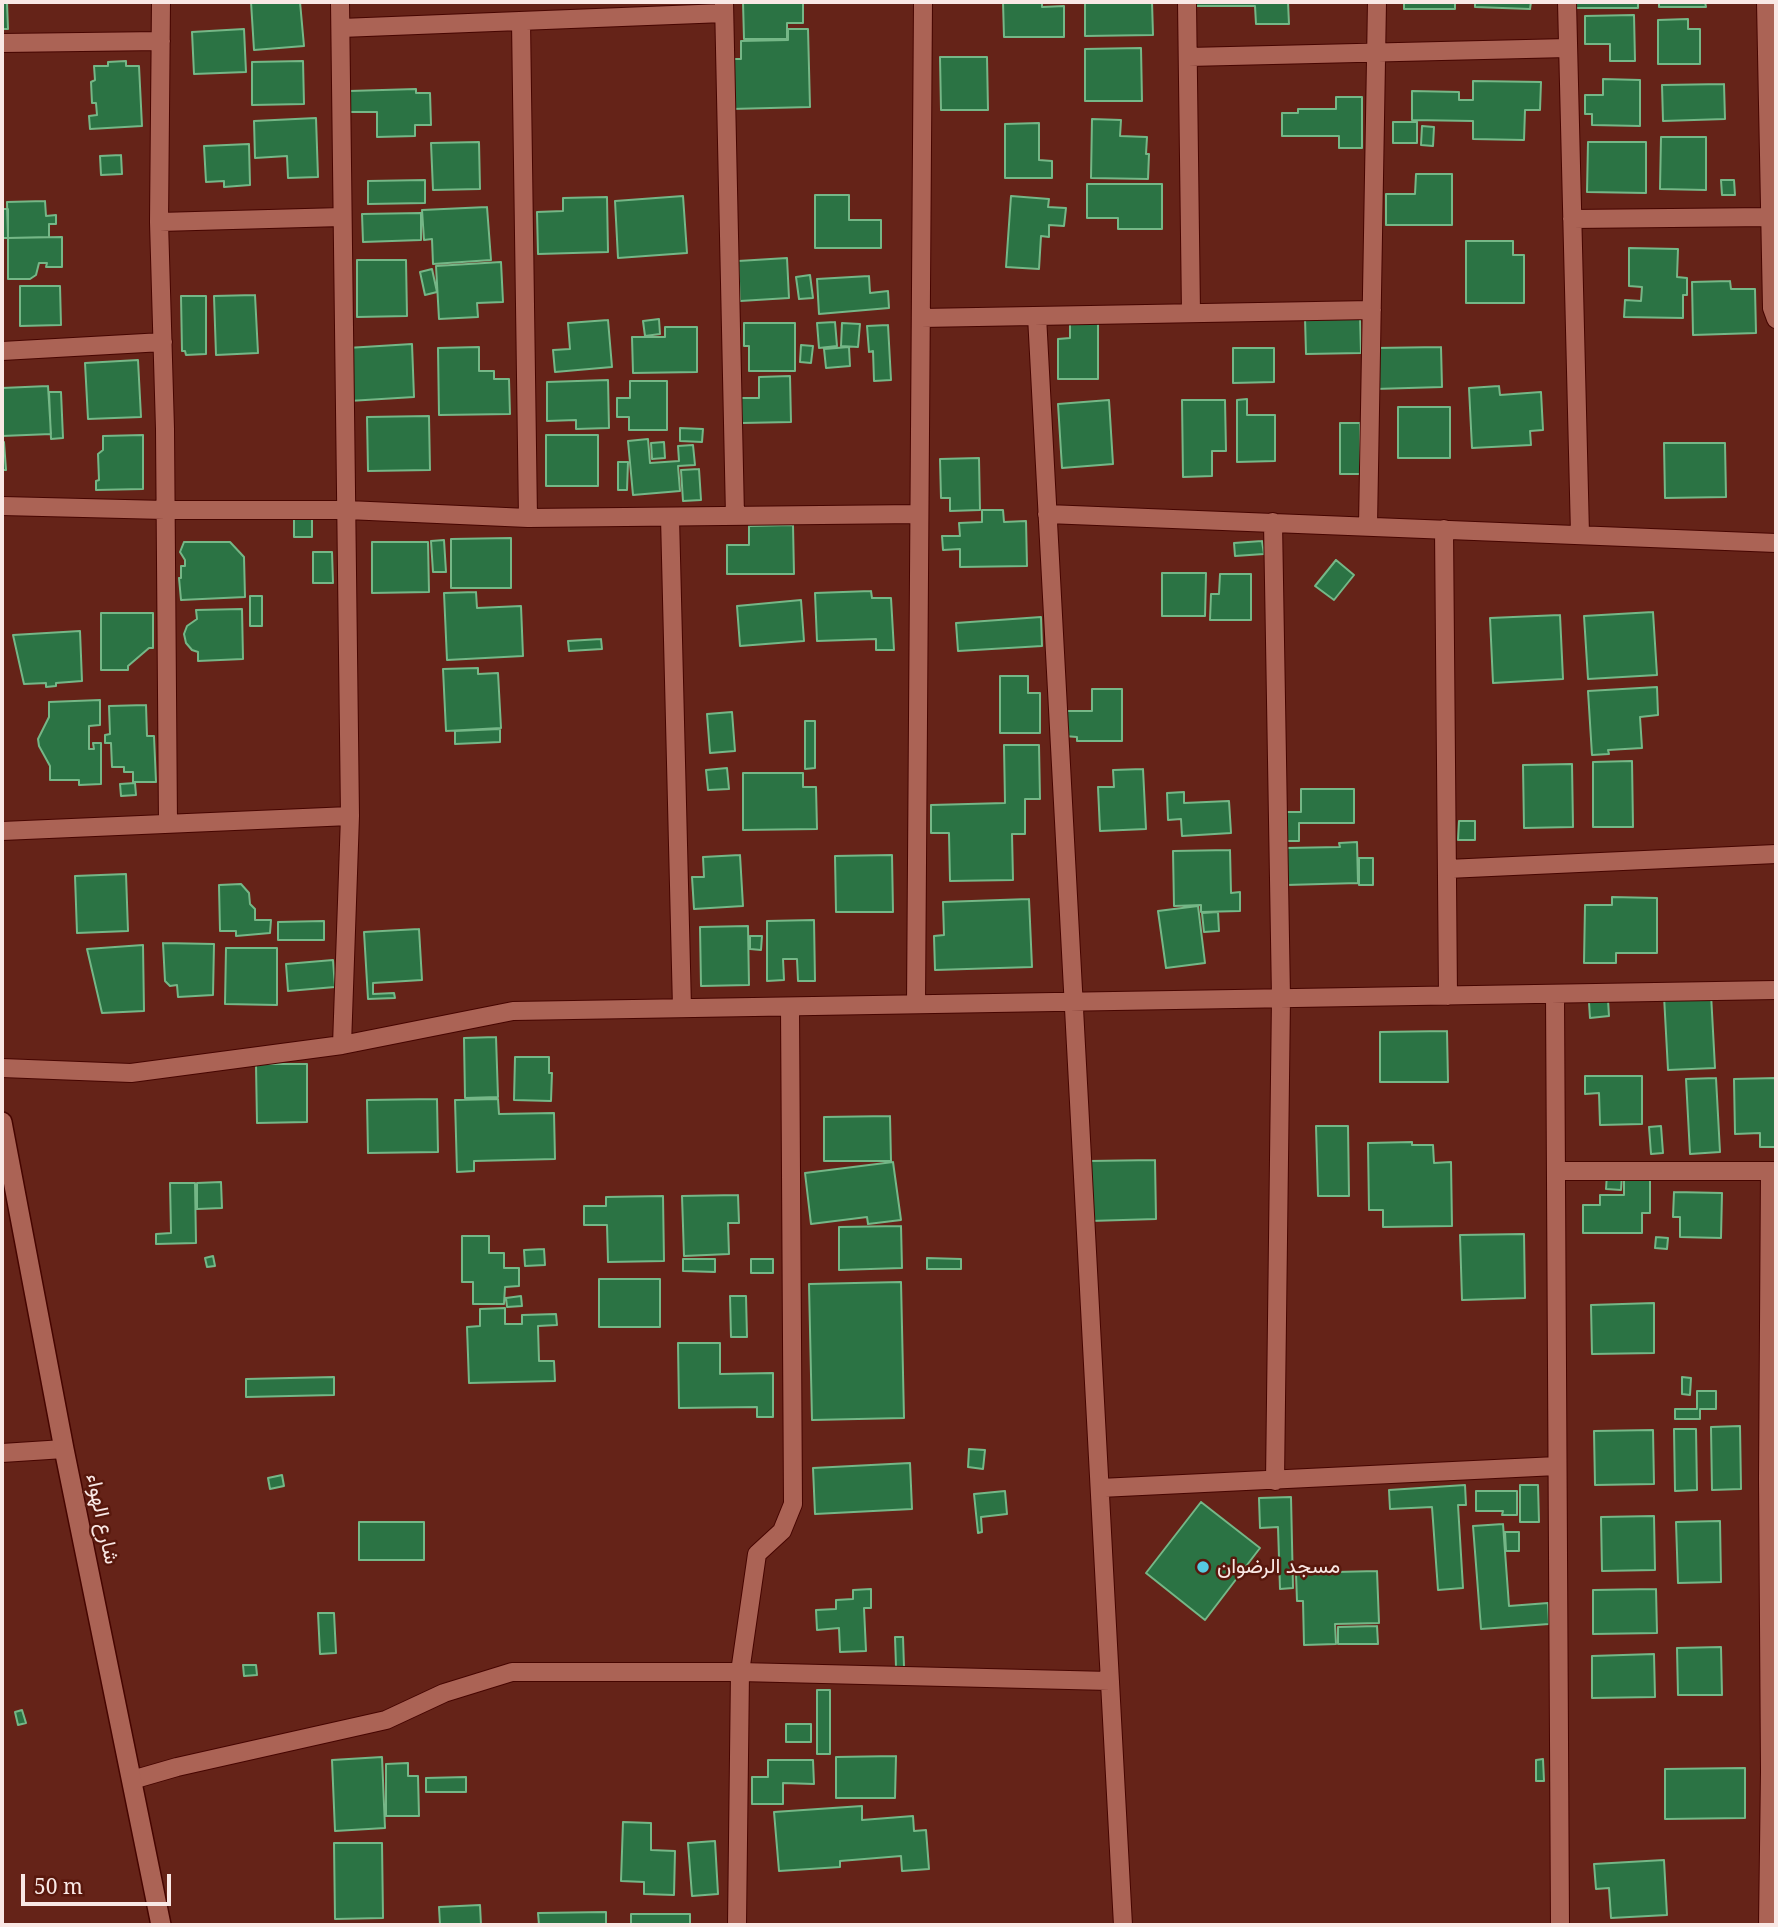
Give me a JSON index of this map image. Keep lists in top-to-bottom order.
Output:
{
  "streets": {
    "street": ["شارع الهواء"]
  },
  "places": ["مسجد الرضوان"],
  "scale_bar": "50 m"
}
